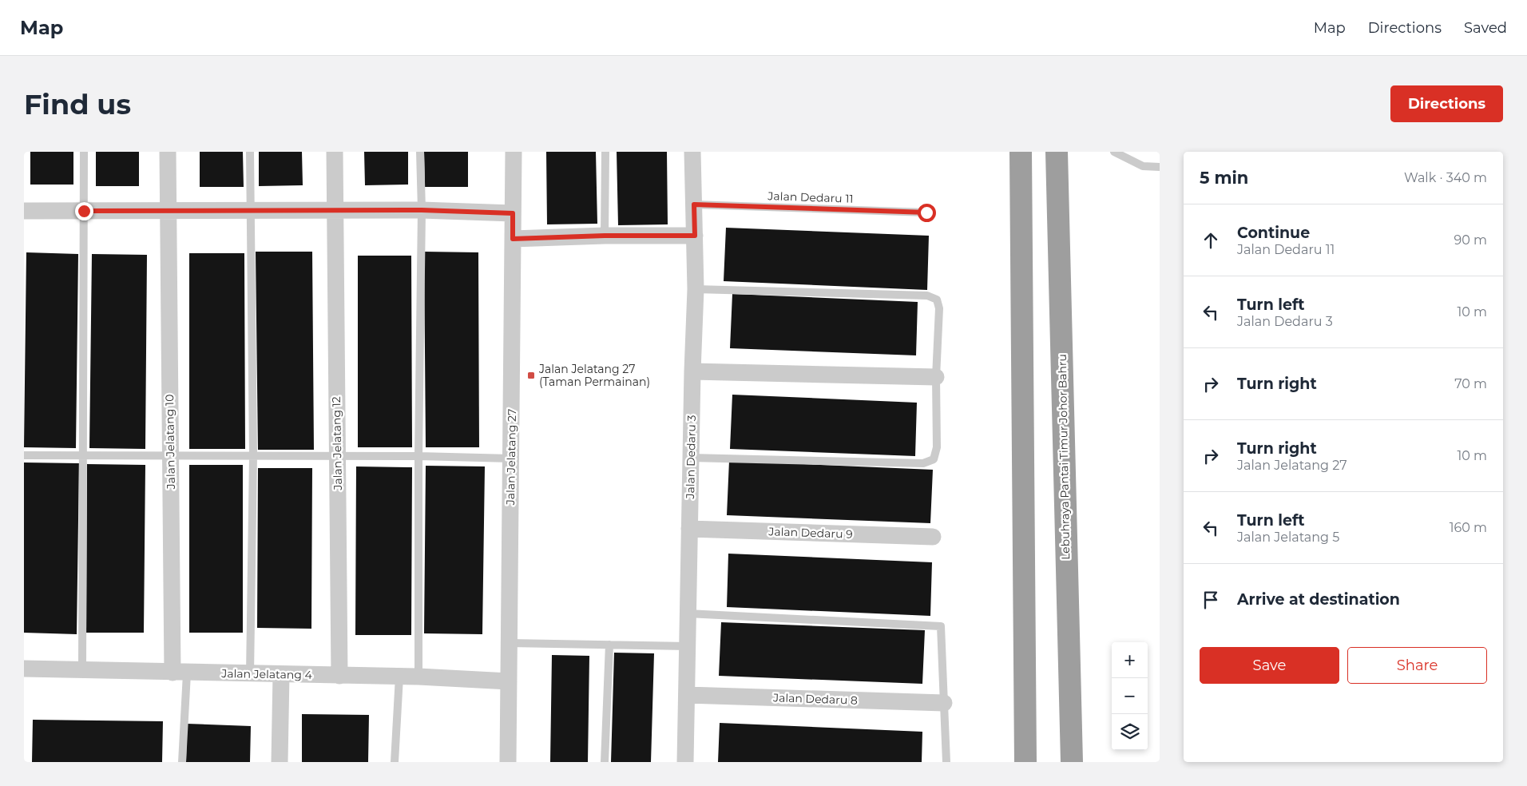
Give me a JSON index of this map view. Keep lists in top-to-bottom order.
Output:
{
  "streets": {
    "highway": ["Lebuhraya Pantai Timur Johor Bahru"],
    "street": [
      "Jalan Jelatang 10",
      "Jalan Jelatang 12",
      "Jalan Jelatang 27",
      "Jalan Dedaru 3",
      "Jalan Dedaru 9",
      "Jalan Jelatang 4",
      "Jalan Dedaru 8"
    ],
    "lane": ["Jalan Dedaru 11"]
  },
  "crossings": [
    ["Jalan Dedaru 11", "Jalan Dedaru 3"],
    ["Jalan Jelatang 10", "Jalan Jelatang 4"],
    ["Jalan Jelatang 12", "Jalan Jelatang 4"],
    ["Jalan Jelatang 27", "Jalan Jelatang 4"],
    ["Jalan Dedaru 3", "Jalan Dedaru 9"],
    ["Jalan Dedaru 3", "Jalan Dedaru 8"]
  ],
  "places": {
    "transit": ["Jalan Jelatang 27 (Taman Permainan)"]
  },
  "page": {
    "header": "Map",
    "nav": ["Map", "Directions", "Saved"],
    "buttons": [
      "Directions",
      ["Save", "Share"]
    ],
    "title": "Find us",
    "heading": ["5 min", "Walk · 340 m"],
    "list": [
      ["Continue", "Jalan Dedaru 11", "90 m"],
      ["Turn left", "Jalan Dedaru 3", "10 m"],
      ["Turn right", "70 m"],
      ["Turn right", "Jalan Jelatang 27", "10 m"],
      ["Turn left", "Jalan Jelatang 5", "160 m"],
      "Arrive at destination"
    ],
    "map_buttons": ["+", "−"]
  }
}
